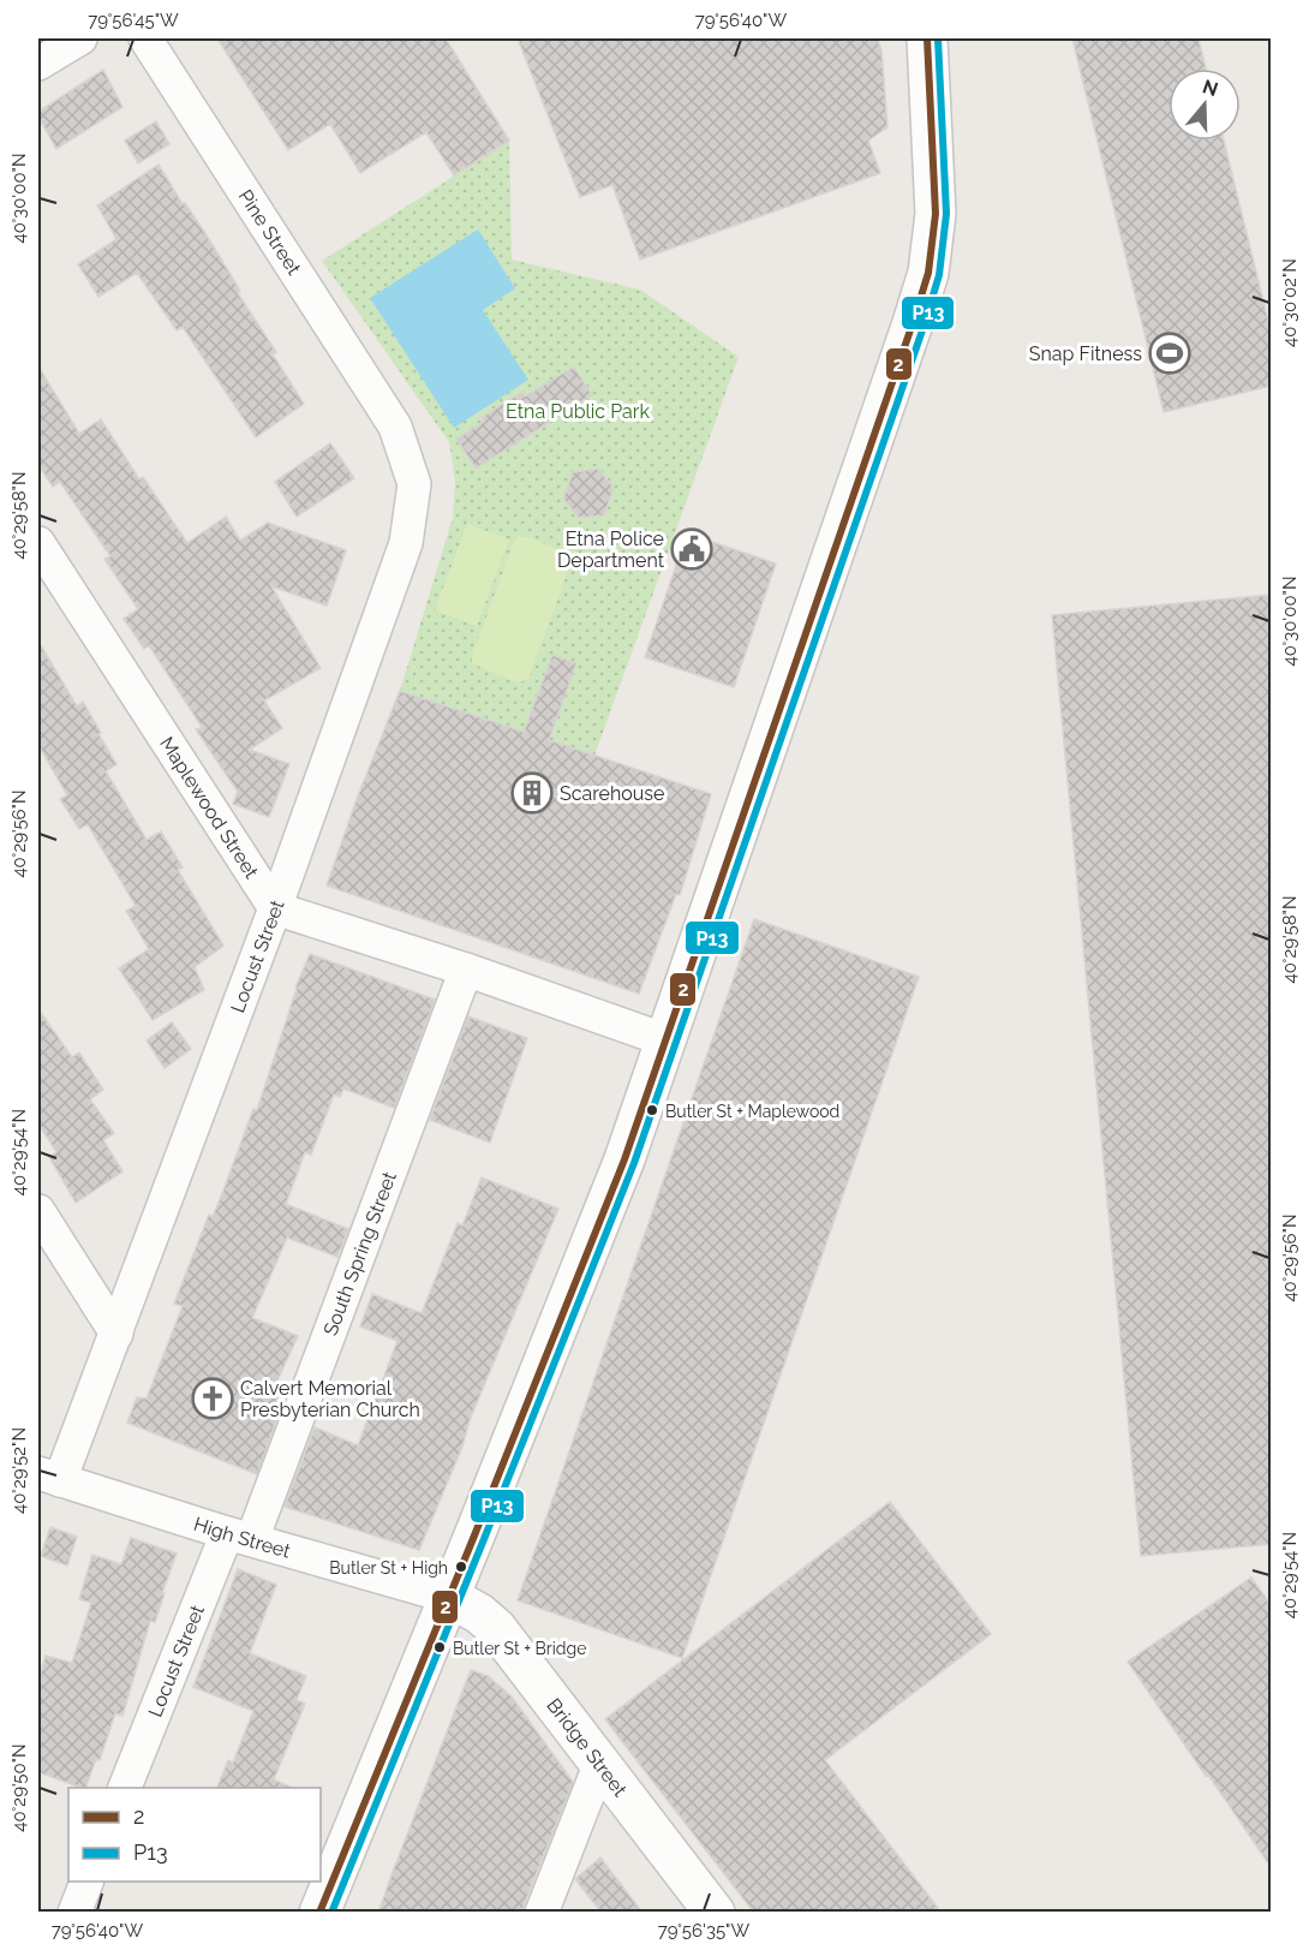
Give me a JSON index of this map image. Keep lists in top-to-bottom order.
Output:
{
  "streets": {
    "street": [
      "Pine Street",
      "Maplewood Street",
      "Locust Street",
      "South Spring Street",
      "High Street",
      "Bridge Street"
    ]
  },
  "crossings": [
    ["Pine Street", "Locust Street"],
    ["Maplewood Street", "Locust Street"],
    ["Locust Street", "South Spring Street"],
    ["Locust Street", "High Street"],
    ["South Spring Street", "High Street"],
    ["High Street", "Bridge Street"]
  ],
  "parks": ["Etna Public Park"],
  "places": {
    "sports": ["Snap Fitness"],
    "public building": ["Etna Police Department"],
    "building": ["Scarehouse"],
    "other": ["Butler St + Maplewood", "Butler St + High", "Butler St + Bridge"],
    "church": ["Calvert Memorial Presbyterian Church"]
  },
  "lines": ["transit line 2", "transit line P13"],
  "legend": ["2", "P13"],
  "north": "top",
  "coordinates": [
    "79°56'45\"W",
    "79°56'40\"W",
    "40°30'00\"N",
    "40°30'02\"N",
    "40°29'58\"N",
    "40°29'56\"N",
    "40°29'54\"N",
    "40°29'52\"N",
    "40°29'50\"N",
    "79°56'35\"W"
  ]
}
